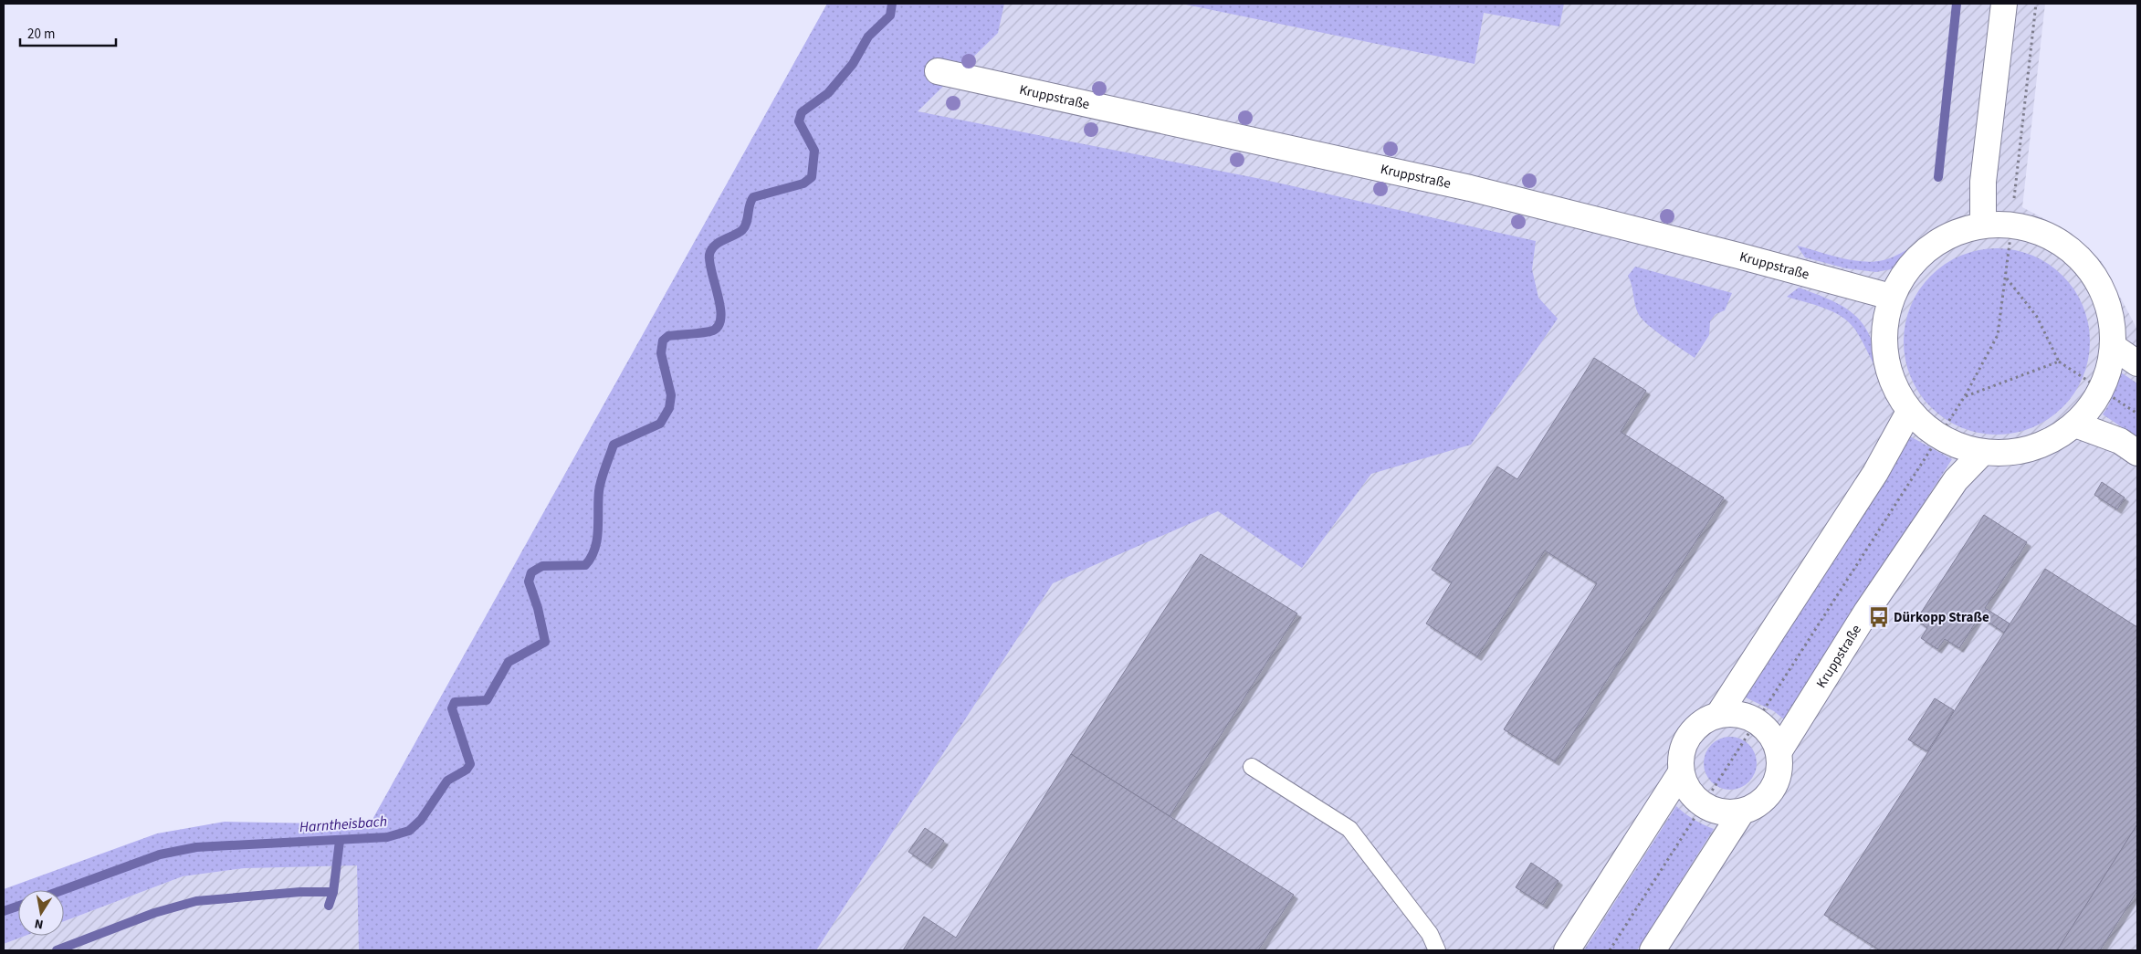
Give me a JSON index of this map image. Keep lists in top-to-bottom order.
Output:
{
  "streets": {
    "street": ["Kruppstraße"]
  },
  "water": ["Harntheisbach"],
  "places": {
    "bus stop": ["Dürkopp Straße"]
  },
  "scale_bar": "20 m",
  "north": "bottom"
}
